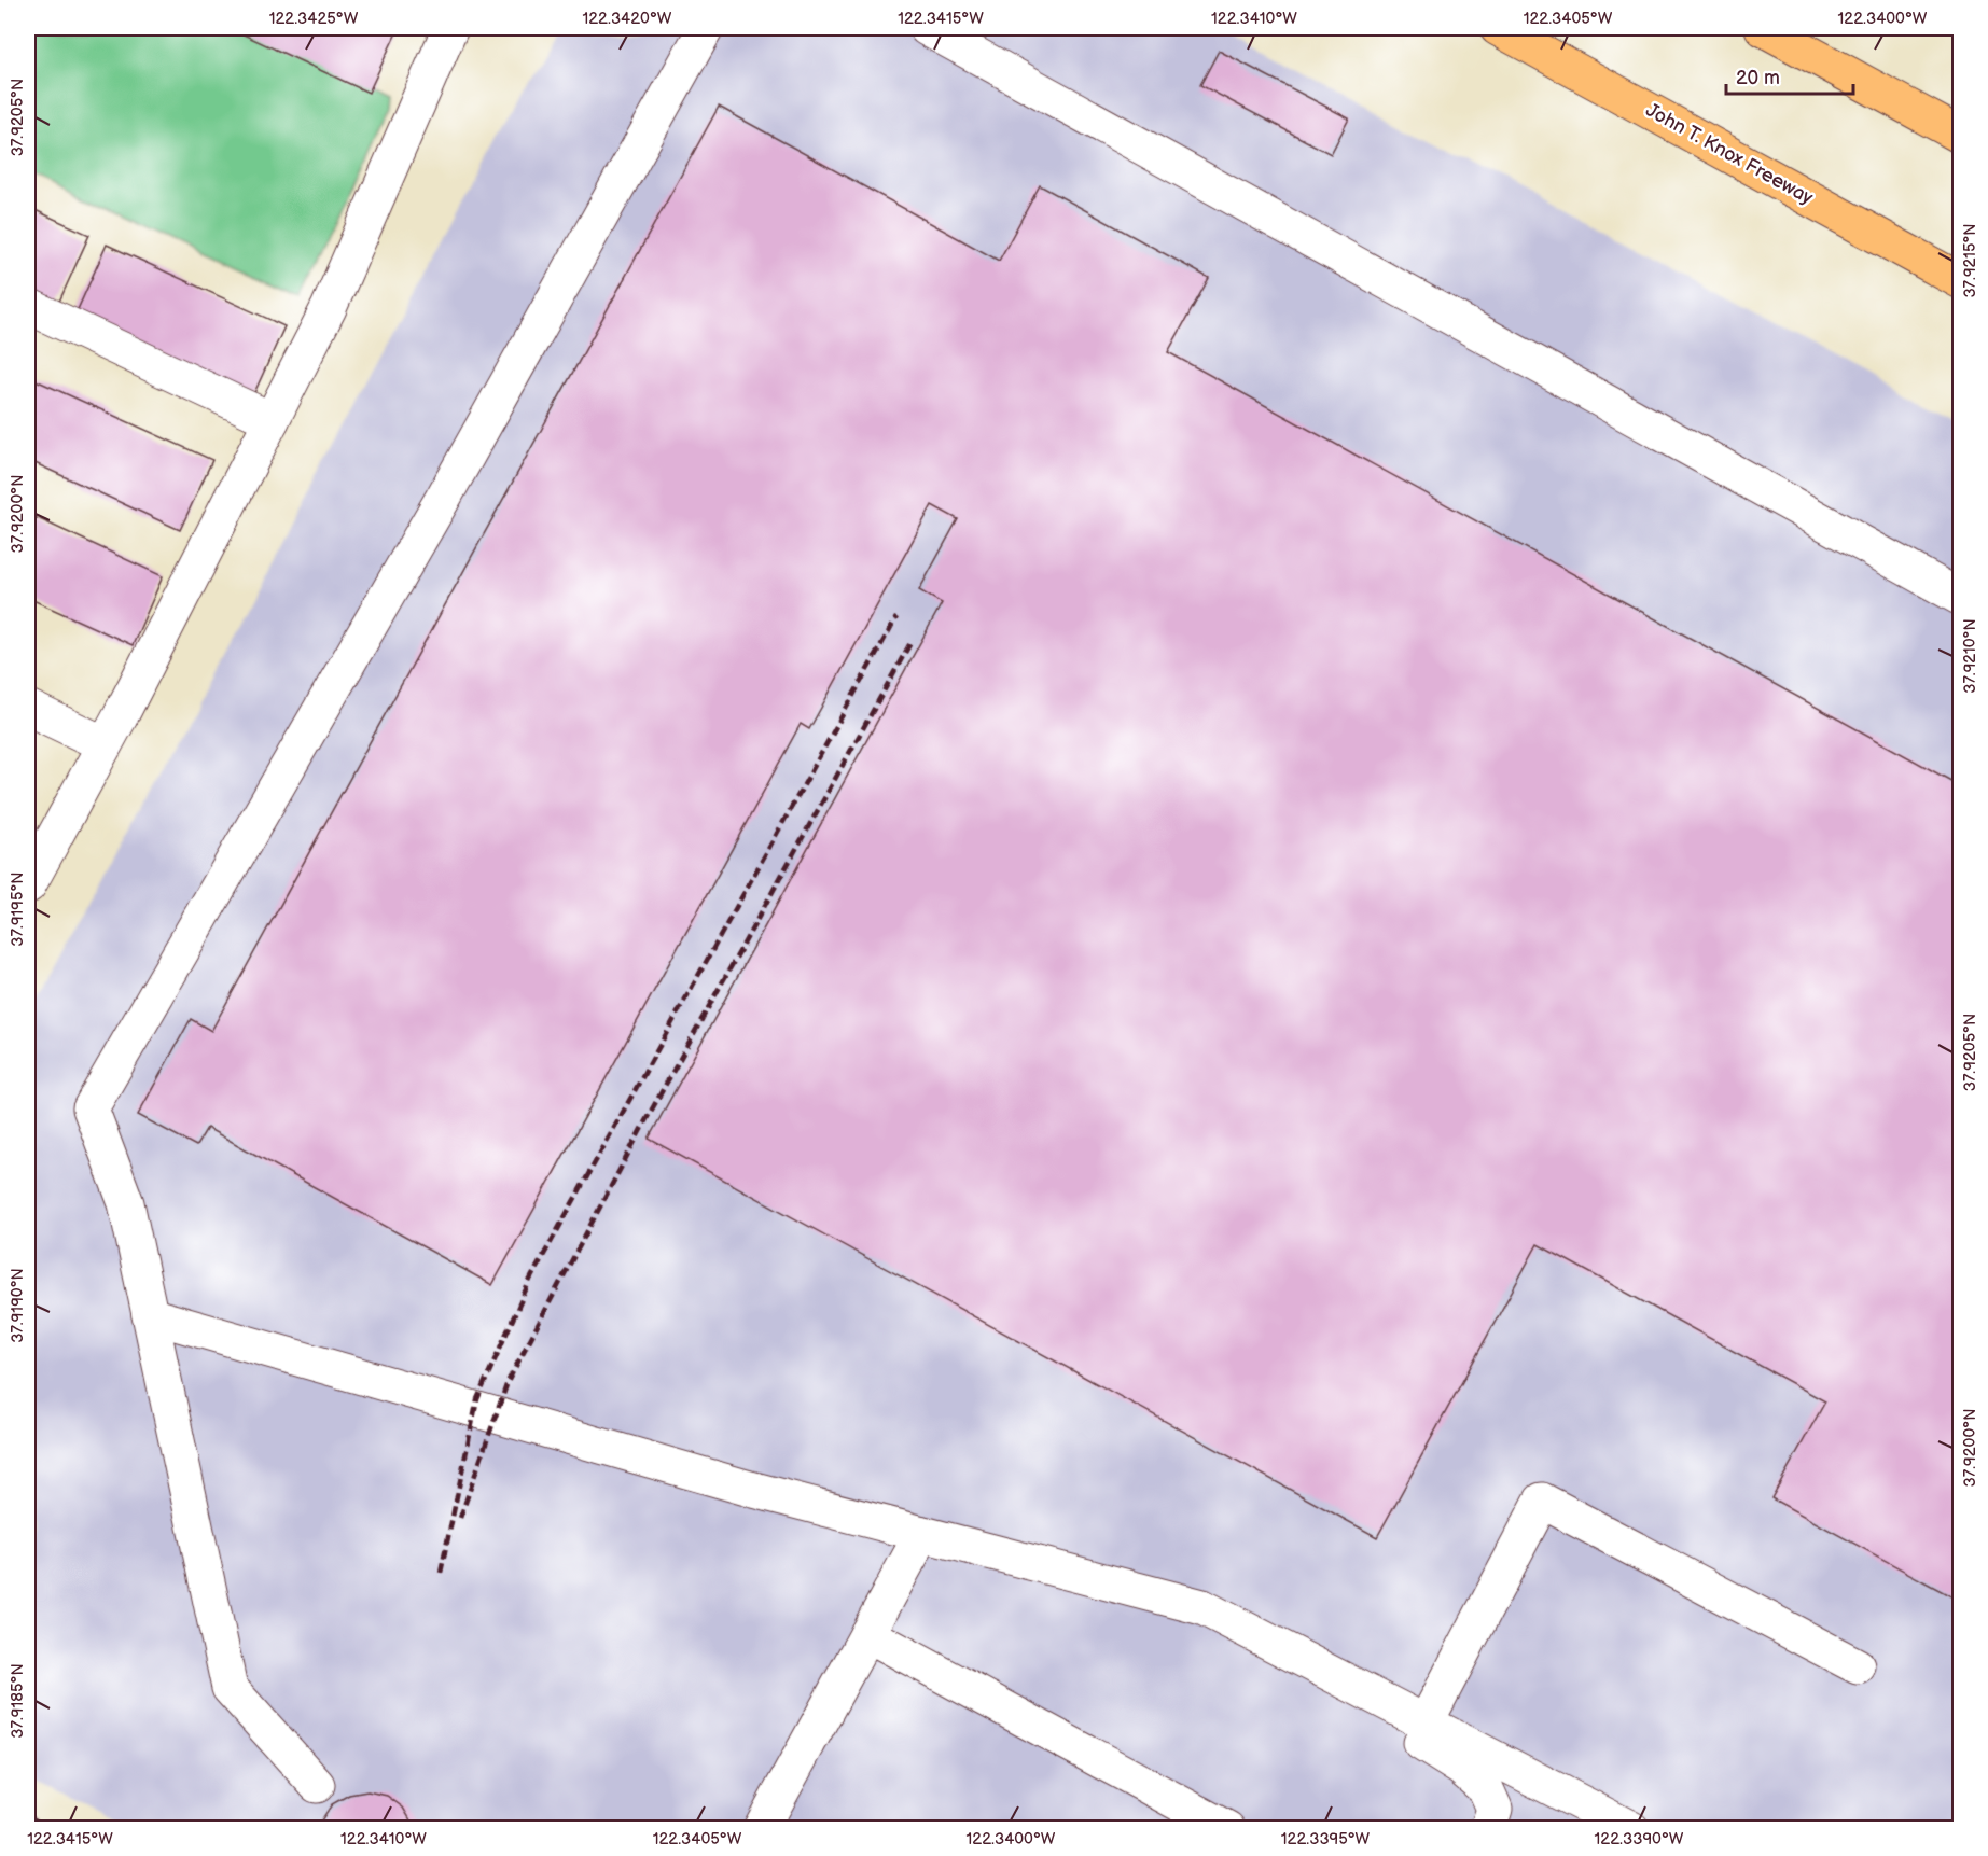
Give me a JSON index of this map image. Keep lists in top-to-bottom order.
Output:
{
  "streets": {
    "highway": ["John T. Knox Freeway"]
  },
  "scale_bar": "20 m",
  "coordinates": [
    "122.3425°W",
    "122.3420°W",
    "122.3415°W",
    "122.3410°W",
    "122.3405°W",
    "122.3400°W",
    "37.9205°N",
    "37.9215°N",
    "37.9200°N",
    "37.9210°N",
    "37.9195°N",
    "37.9190°N",
    "37.9185°N",
    "122.3395°W",
    "122.3390°W"
  ]
}
